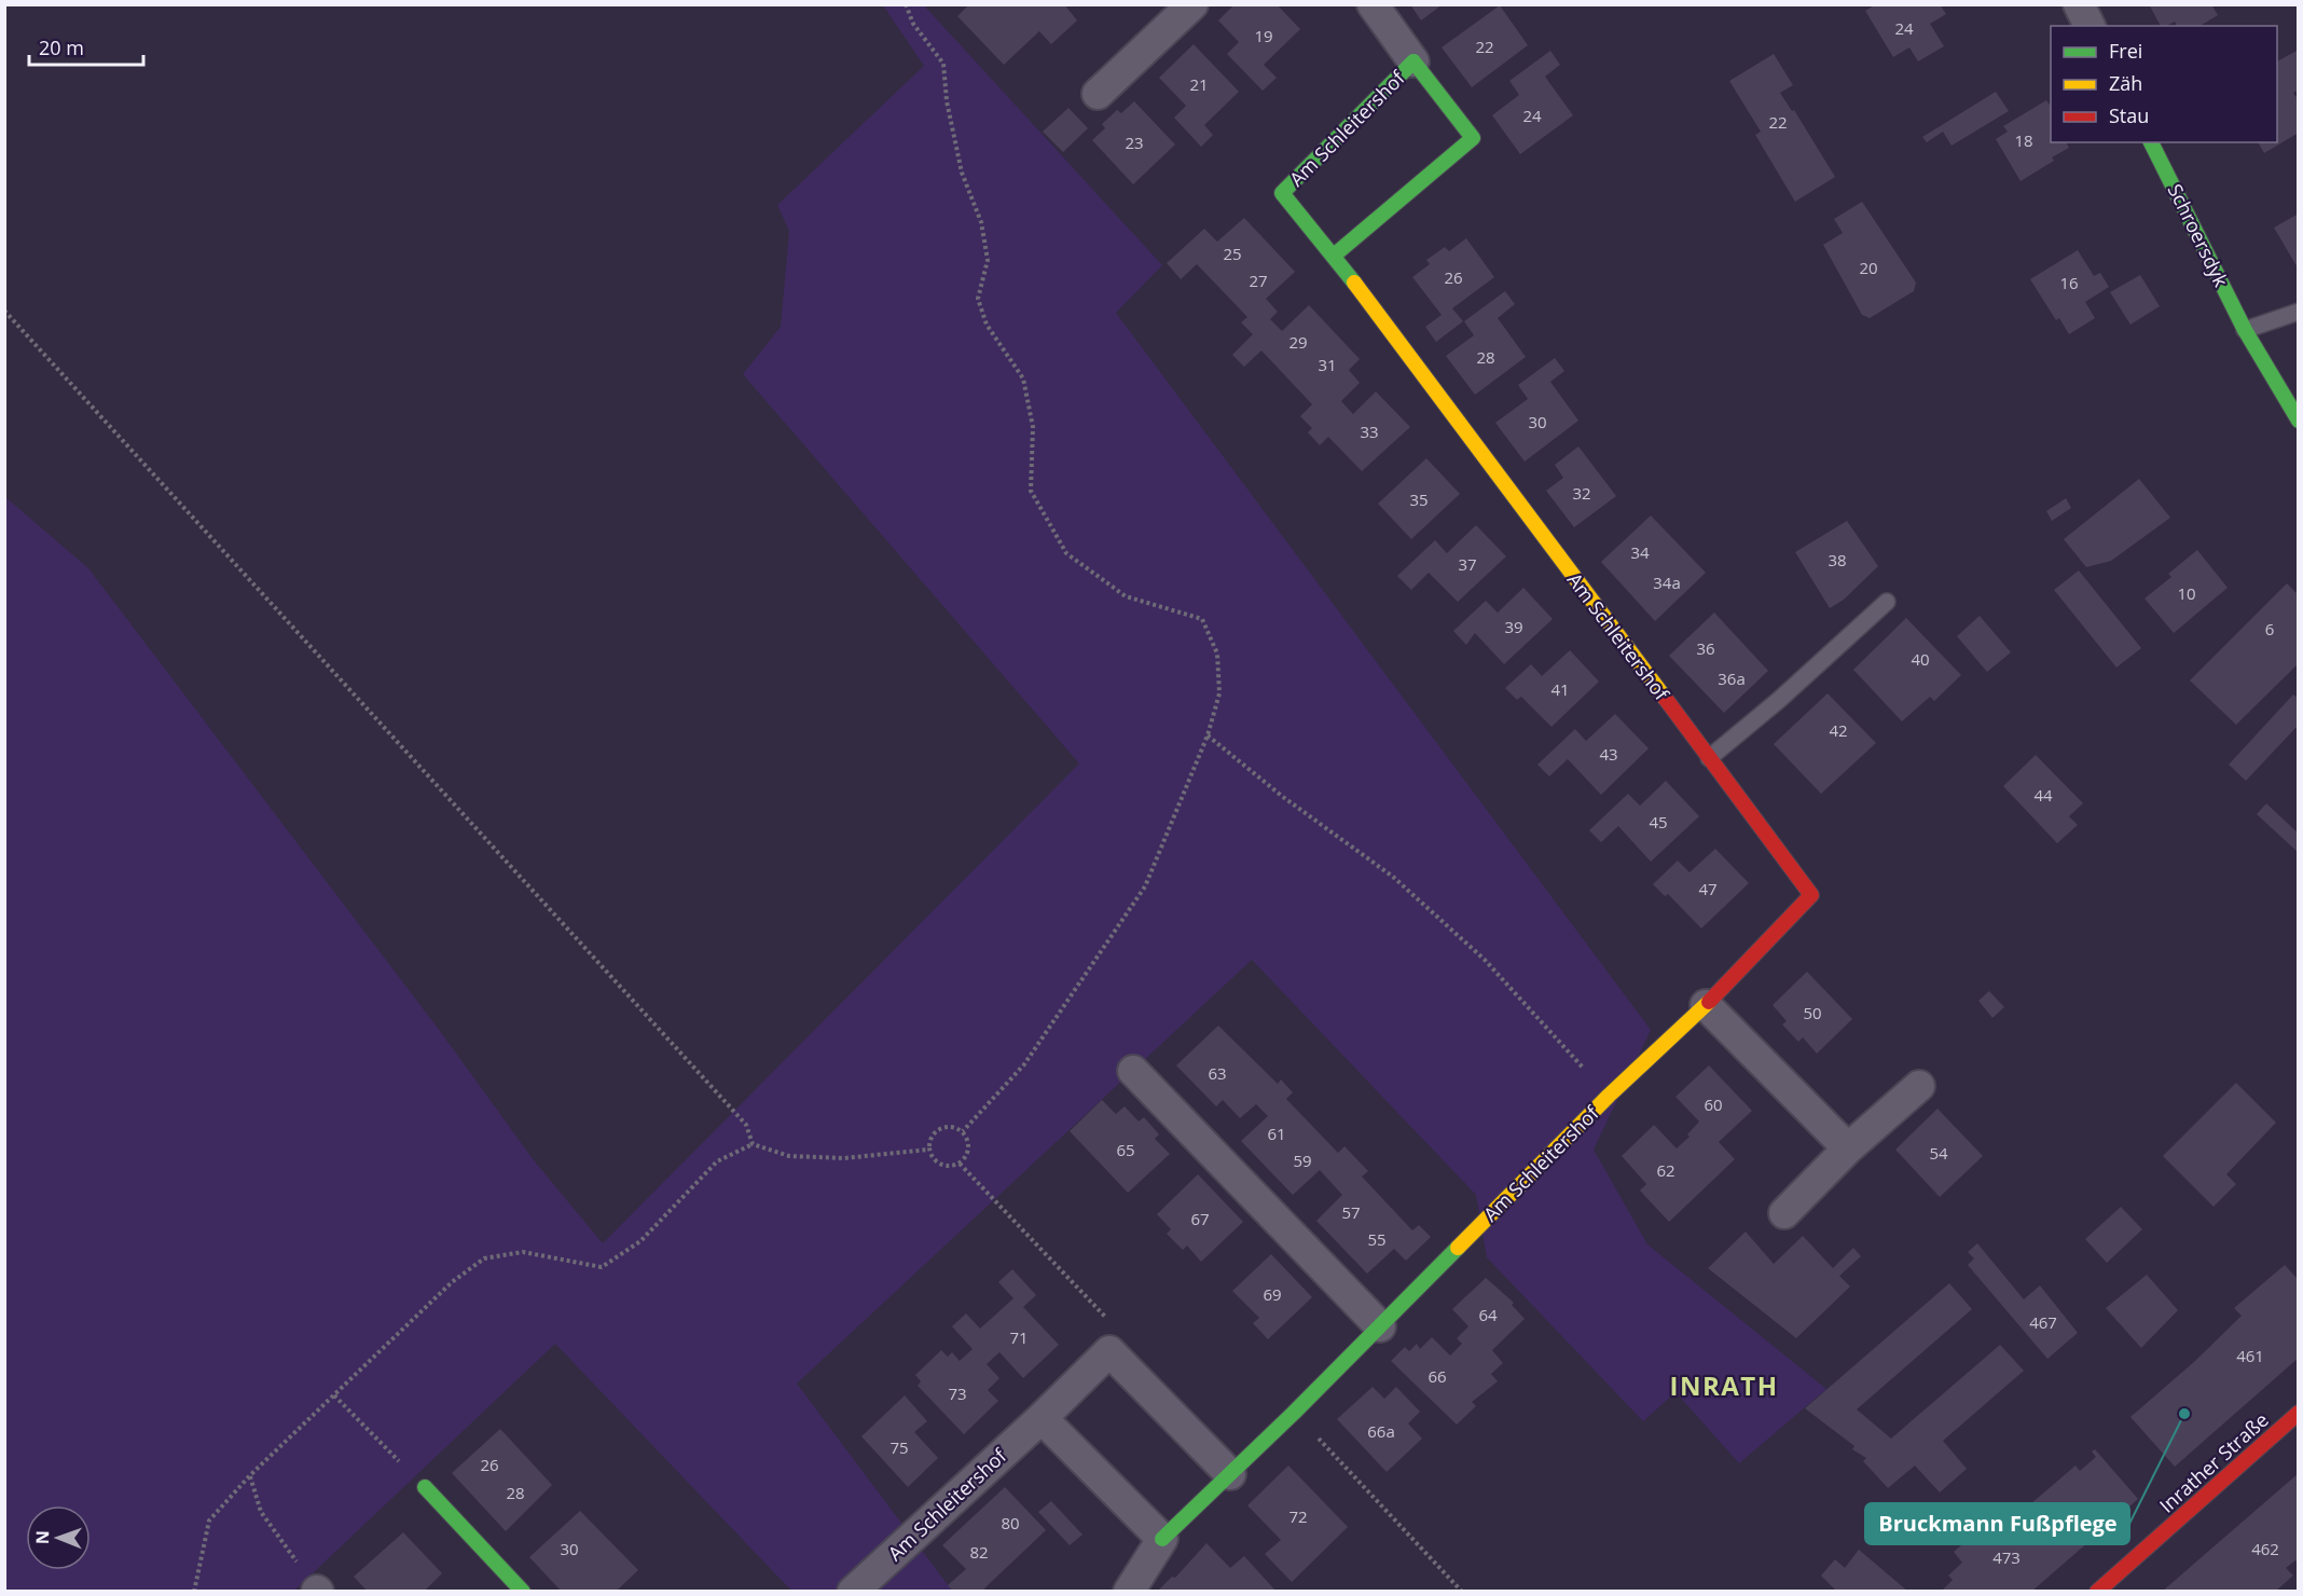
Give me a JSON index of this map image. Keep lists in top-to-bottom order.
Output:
{
  "streets": {
    "street": ["Am Schleitershof", "Schroersdyk", "Inrather Straße"]
  },
  "districts": ["INRATH"],
  "places": ["Bruckmann Fußpflege"],
  "house_numbers": [
    "24",
    "19",
    "22",
    "21",
    "24",
    "22",
    "18",
    "23",
    "25",
    "20",
    "26",
    "27",
    "16",
    "29",
    "28",
    "31",
    "30",
    "33",
    "32",
    "35",
    "34",
    "38",
    "37",
    "34a",
    "10",
    "39",
    "6",
    "36",
    "40",
    "36a",
    "41",
    "42",
    "43",
    "44",
    "45",
    "47",
    "50",
    "63",
    "60",
    "61",
    "65",
    "54",
    "59",
    "62",
    "57",
    "67",
    "55",
    "69",
    "64",
    "467",
    "71",
    "461",
    "66",
    "73",
    "66a",
    "75",
    "26",
    "28",
    "72",
    "80",
    "30",
    "462",
    "82",
    "473"
  ],
  "legend": ["Frei", "Zäh", "Stau"],
  "scale_bar": "20 m",
  "north": "left"
}
